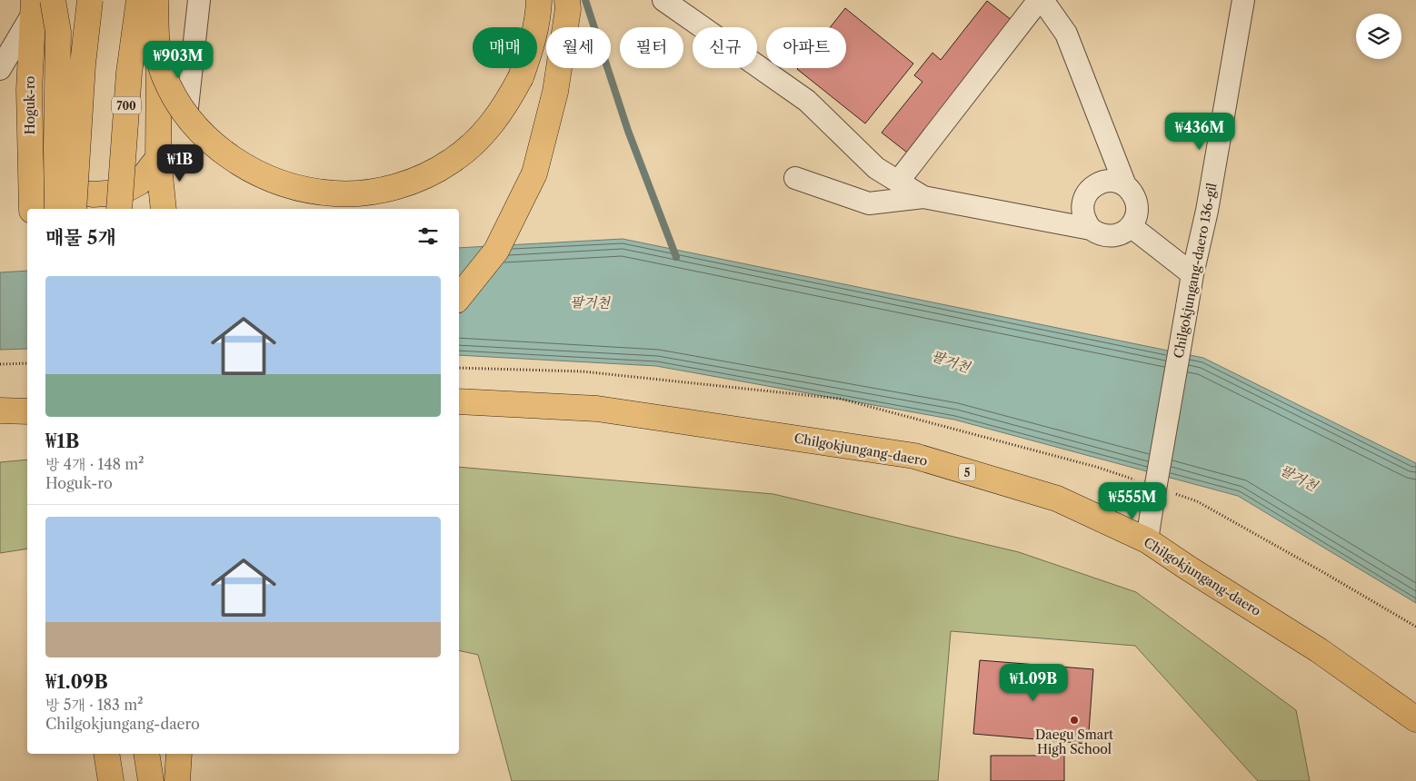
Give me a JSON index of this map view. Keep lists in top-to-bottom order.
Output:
{
  "streets": {
    "main road": [
      "Hoguk-ro",
      "700",
      "Chilgokjungang-daero",
      "5"
    ],
    "street": ["Chilgokjungang-daero 136-gil"]
  },
  "crossings": [
    ["Chilgokjungang-daero 136-gil", "Chilgokjungang-daero"]
  ],
  "water": ["팔거천"],
  "places": ["Daegu Smart High School"],
  "page": {
    "chip": [
      "매매",
      "월세",
      "필터",
      "신규",
      "아파트"
    ],
    "price": [
      "₩903M",
      "₩436M",
      "₩1B",
      "₩555M",
      "₩1.09B"
    ],
    "heading": "매물 5개",
    "list": [
      {
        "name": "₩1B",
        "note": "방 4개 · 148 m² · Hoguk-ro"
      },
      {
        "name": "₩1.09B",
        "note": "방 5개 · 183 m² · Chilgokjungang-daero"
      }
    ]
  }
}
